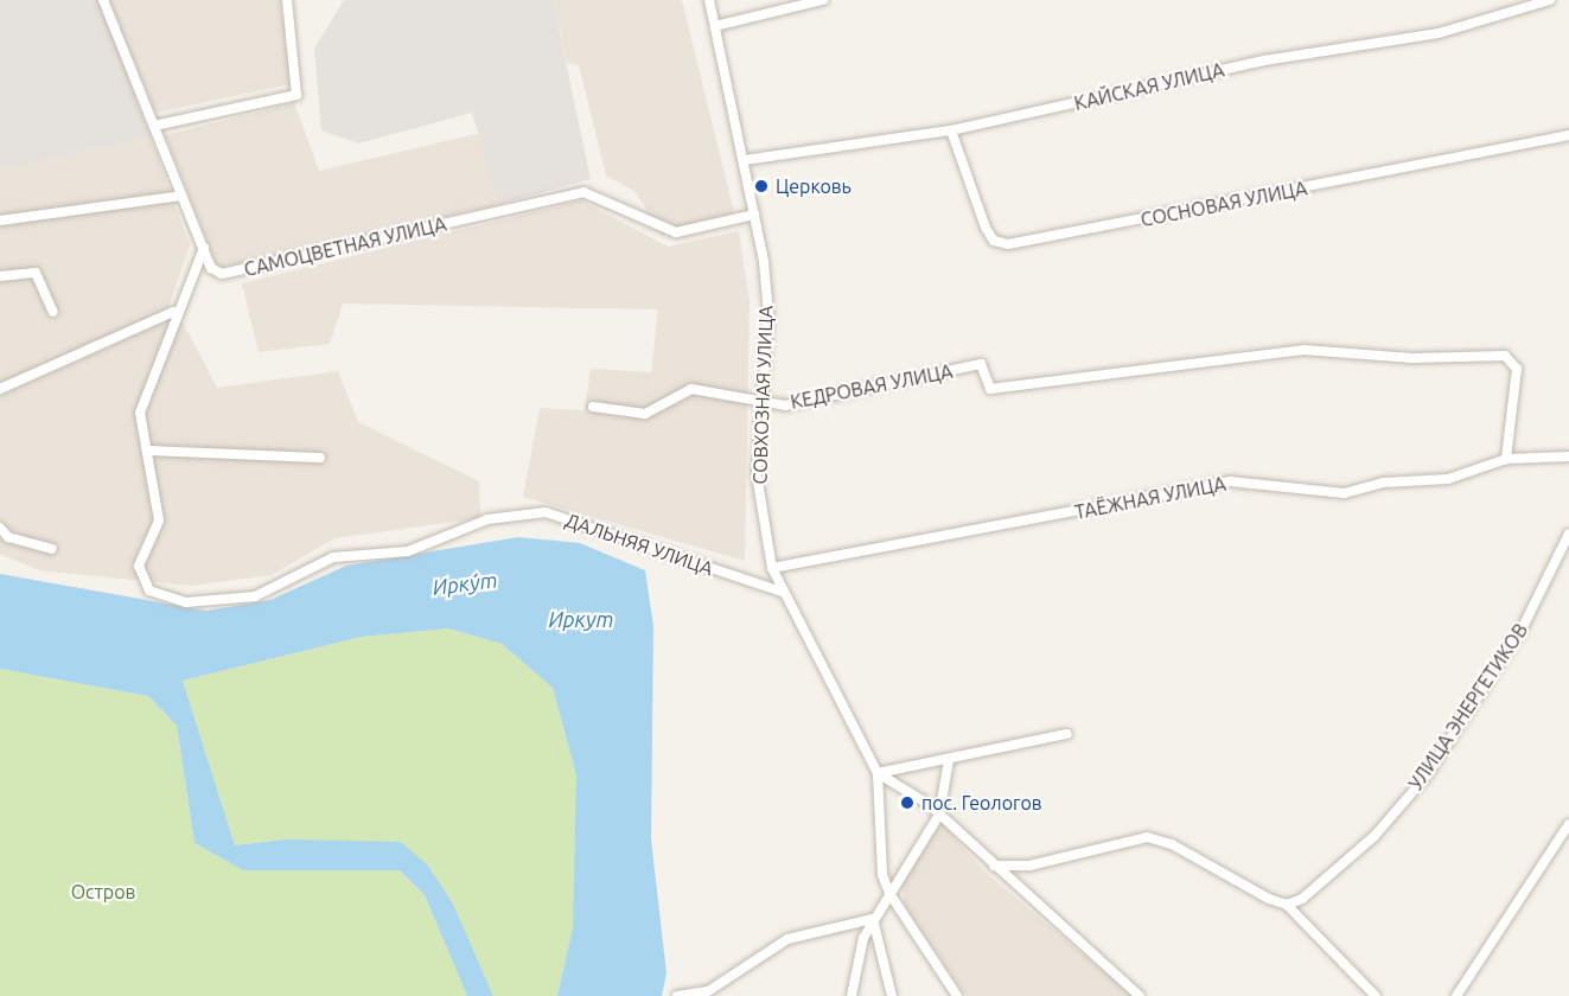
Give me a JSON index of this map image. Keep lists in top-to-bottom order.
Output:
{
  "streets": {
    "street": [
      "КАЙСКАЯ УЛИЦА",
      "СОСНОВАЯ УЛИЦА",
      "САМОЦВЕТНАЯ УЛИЦА",
      "КЕДРОВАЯ УЛИЦА",
      "СОВХОЗНАЯ УЛИЦА",
      "ТАЁЖНАЯ УЛИЦА",
      "ДАЛЬНЯЯ УЛИЦА",
      "УЛИЦА ЭНЕРГЕТИКОВ"
    ]
  },
  "crossings": [
    ["КАЙСКАЯ УЛИЦА", "СОСНОВАЯ УЛИЦА"],
    ["КАЙСКАЯ УЛИЦА", "СОВХОЗНАЯ УЛИЦА"],
    ["САМОЦВЕТНАЯ УЛИЦА", "СОВХОЗНАЯ УЛИЦА"],
    ["САМОЦВЕТНАЯ УЛИЦА", "ДАЛЬНЯЯ УЛИЦА"],
    ["КЕДРОВАЯ УЛИЦА", "СОВХОЗНАЯ УЛИЦА"],
    ["КЕДРОВАЯ УЛИЦА", "ТАЁЖНАЯ УЛИЦА"],
    ["СОВХОЗНАЯ УЛИЦА", "ТАЁЖНАЯ УЛИЦА"],
    ["СОВХОЗНАЯ УЛИЦА", "ДАЛЬНЯЯ УЛИЦА"]
  ],
  "water": ["Ирку́т", "Иркут"],
  "parks": ["Остров"],
  "places": ["Церковь", "пос. Геологов"]
}
